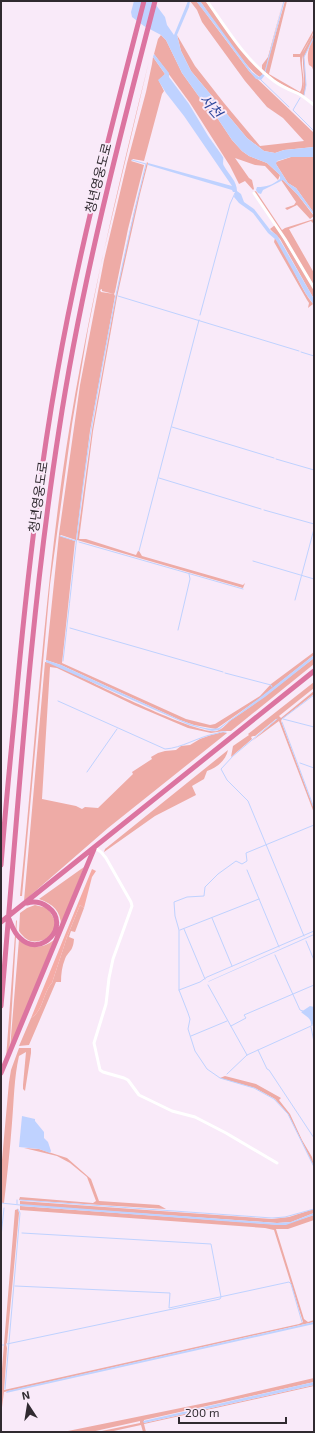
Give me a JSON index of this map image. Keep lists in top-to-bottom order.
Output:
{
  "streets": {
    "highway": ["청년영웅도로"]
  },
  "water": ["서천"],
  "scale_bar": "200 m",
  "north": "top"
}
